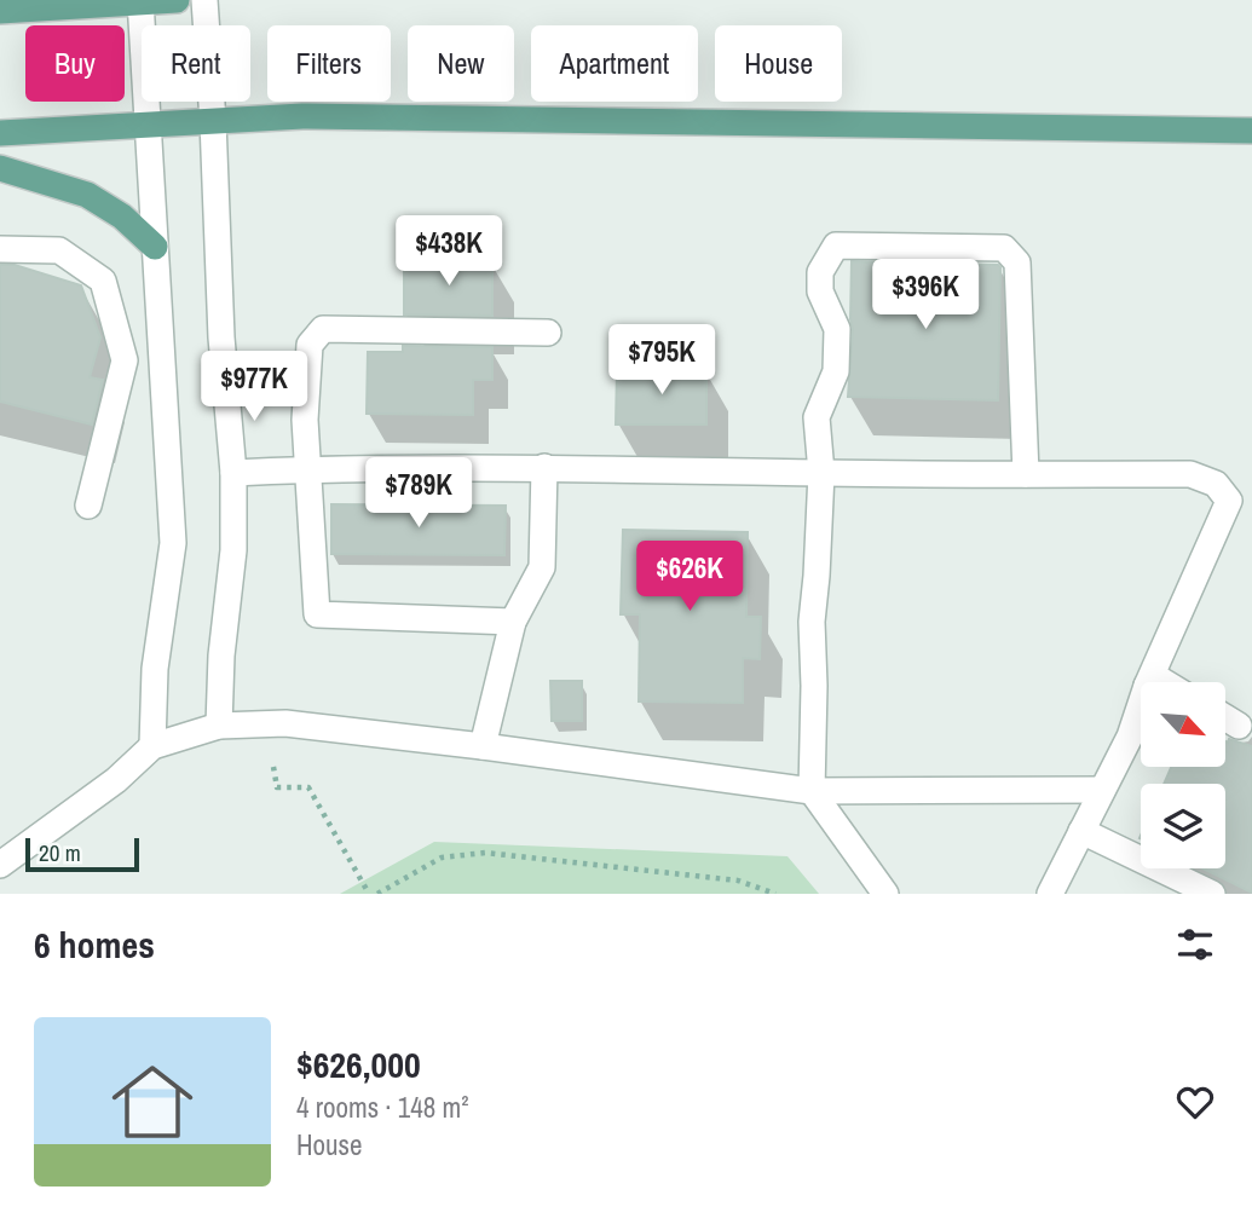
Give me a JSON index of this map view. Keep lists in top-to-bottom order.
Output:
{
  "scale_bar": "20 m",
  "north": "bottom right",
  "page": {
    "chip": [
      "Buy",
      "Rent",
      "Filters",
      "New",
      "Apartment",
      "House"
    ],
    "price": [
      "$438K",
      "$396K",
      "$795K",
      "$977K",
      "$789K",
      "$626K"
    ],
    "scale": "20 m",
    "heading": "6 homes",
    "list": [
      {
        "name": "$626,000",
        "note": "4 rooms · 148 m² · House"
      }
    ]
  }
}
